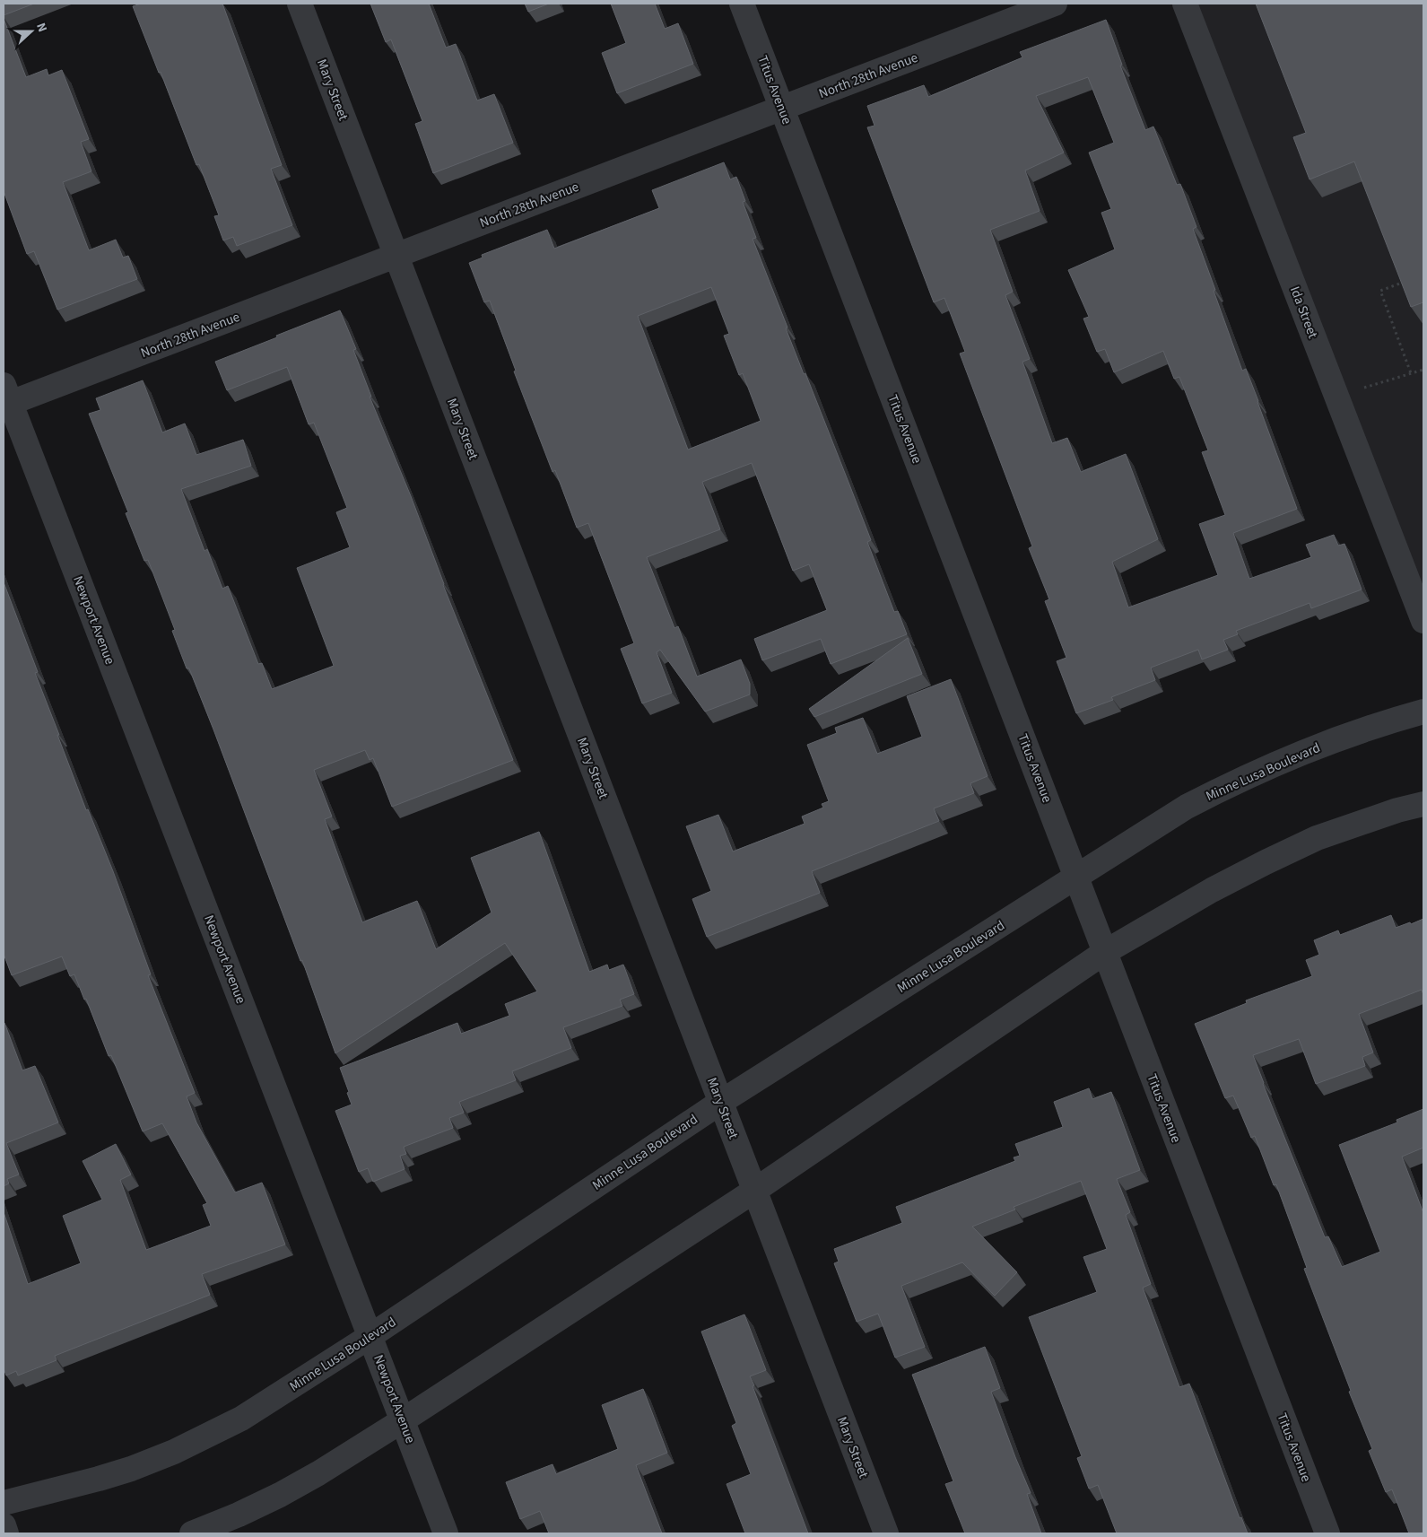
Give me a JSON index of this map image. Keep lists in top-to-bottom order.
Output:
{
  "streets": {
    "street": [
      "North 28th Avenue",
      "Mary Street",
      "Titus Avenue",
      "Ida Street",
      "Newport Avenue",
      "Minne Lusa Boulevard"
    ]
  },
  "crossings": [
    ["North 28th Avenue", "Mary Street"],
    ["North 28th Avenue", "Titus Avenue"],
    ["North 28th Avenue", "Newport Avenue"],
    ["Mary Street", "Minne Lusa Boulevard"],
    ["Titus Avenue", "Minne Lusa Boulevard"],
    ["Newport Avenue", "Minne Lusa Boulevard"]
  ],
  "north": "right"
}
